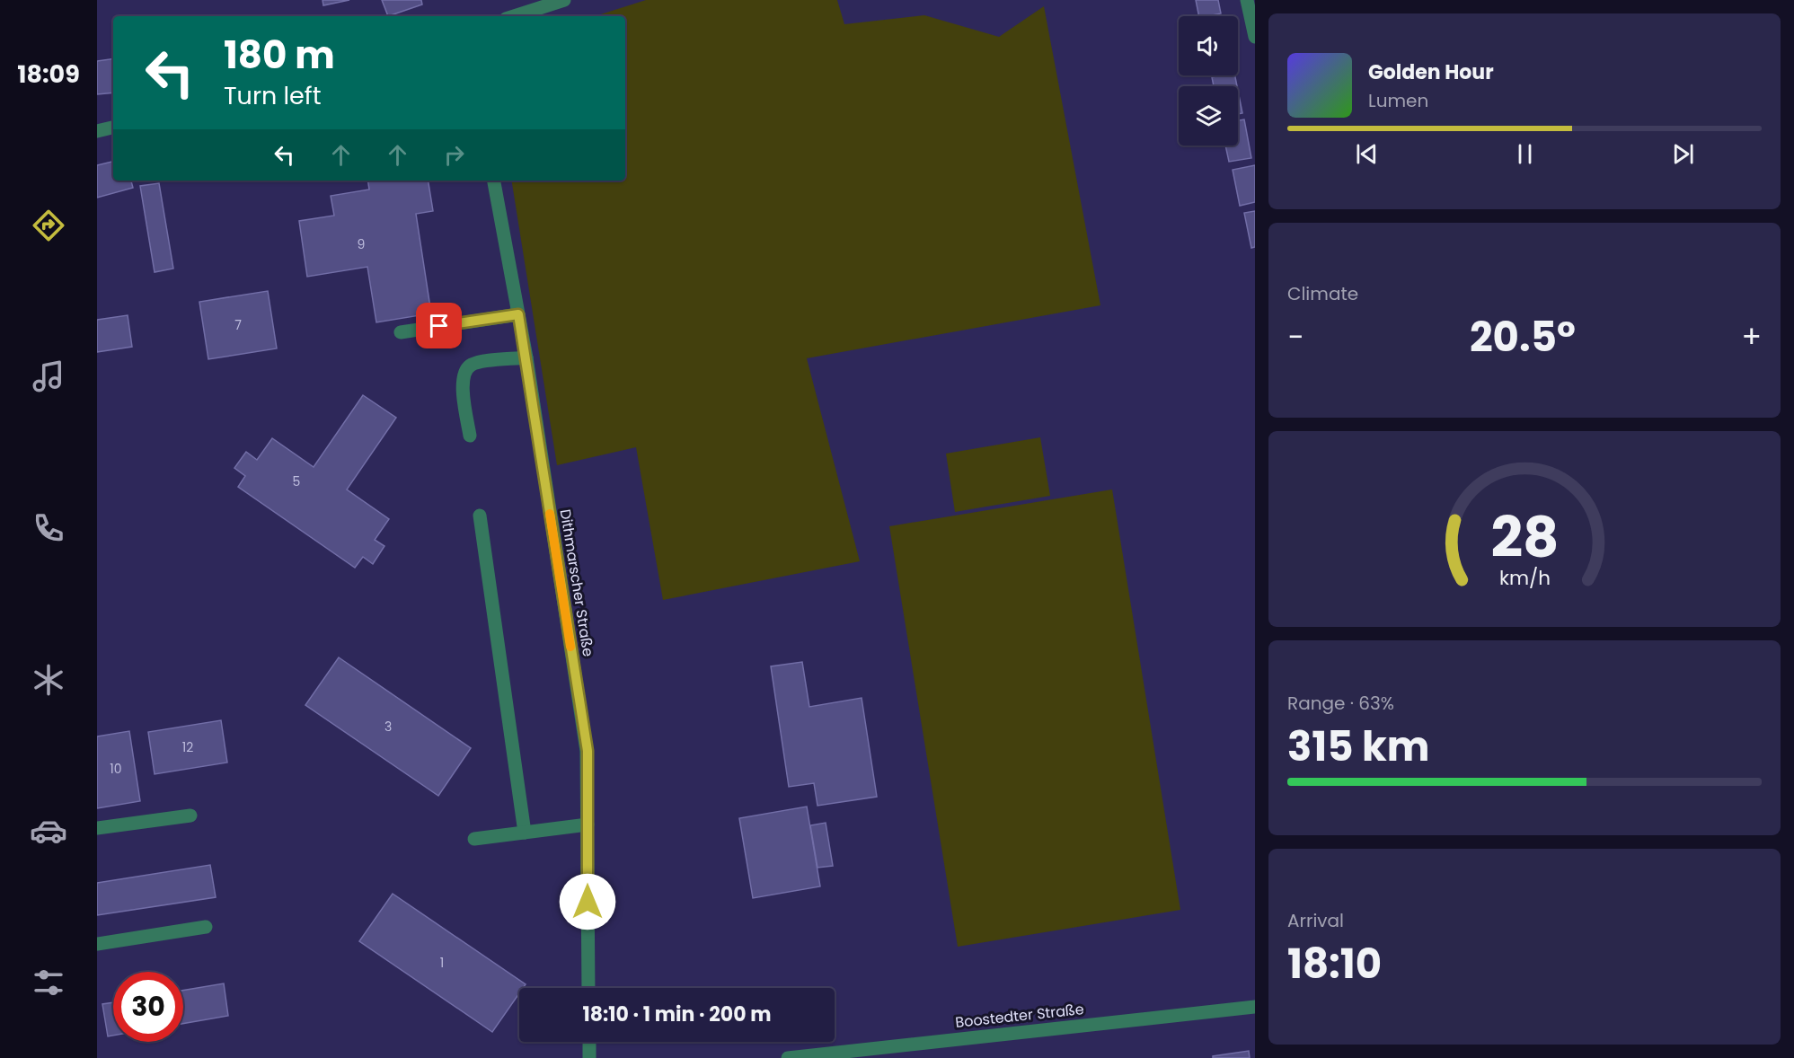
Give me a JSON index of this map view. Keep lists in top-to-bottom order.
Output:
{
  "streets": {
    "street": ["Dithmarscher Straße", "Boostedter Straße"]
  },
  "house_numbers": [
    "9",
    "7",
    "5",
    "3",
    "12",
    "10",
    "1"
  ],
  "page": {
    "tabs": "18:09",
    "turn": ["180 m", "Turn left"],
    "song": ["Golden Hour", "Lumen"],
    "tile": [
      "Climate",
      ["Range · 63%", "315 km"],
      ["Arrival", "18:10"]
    ],
    "heat": ["−", "20.5°", "+"],
    "limit": "30",
    "trip": "18:10 · 1 min · 200 m",
    "gauge": ["28", "km/h"]
  }
}
